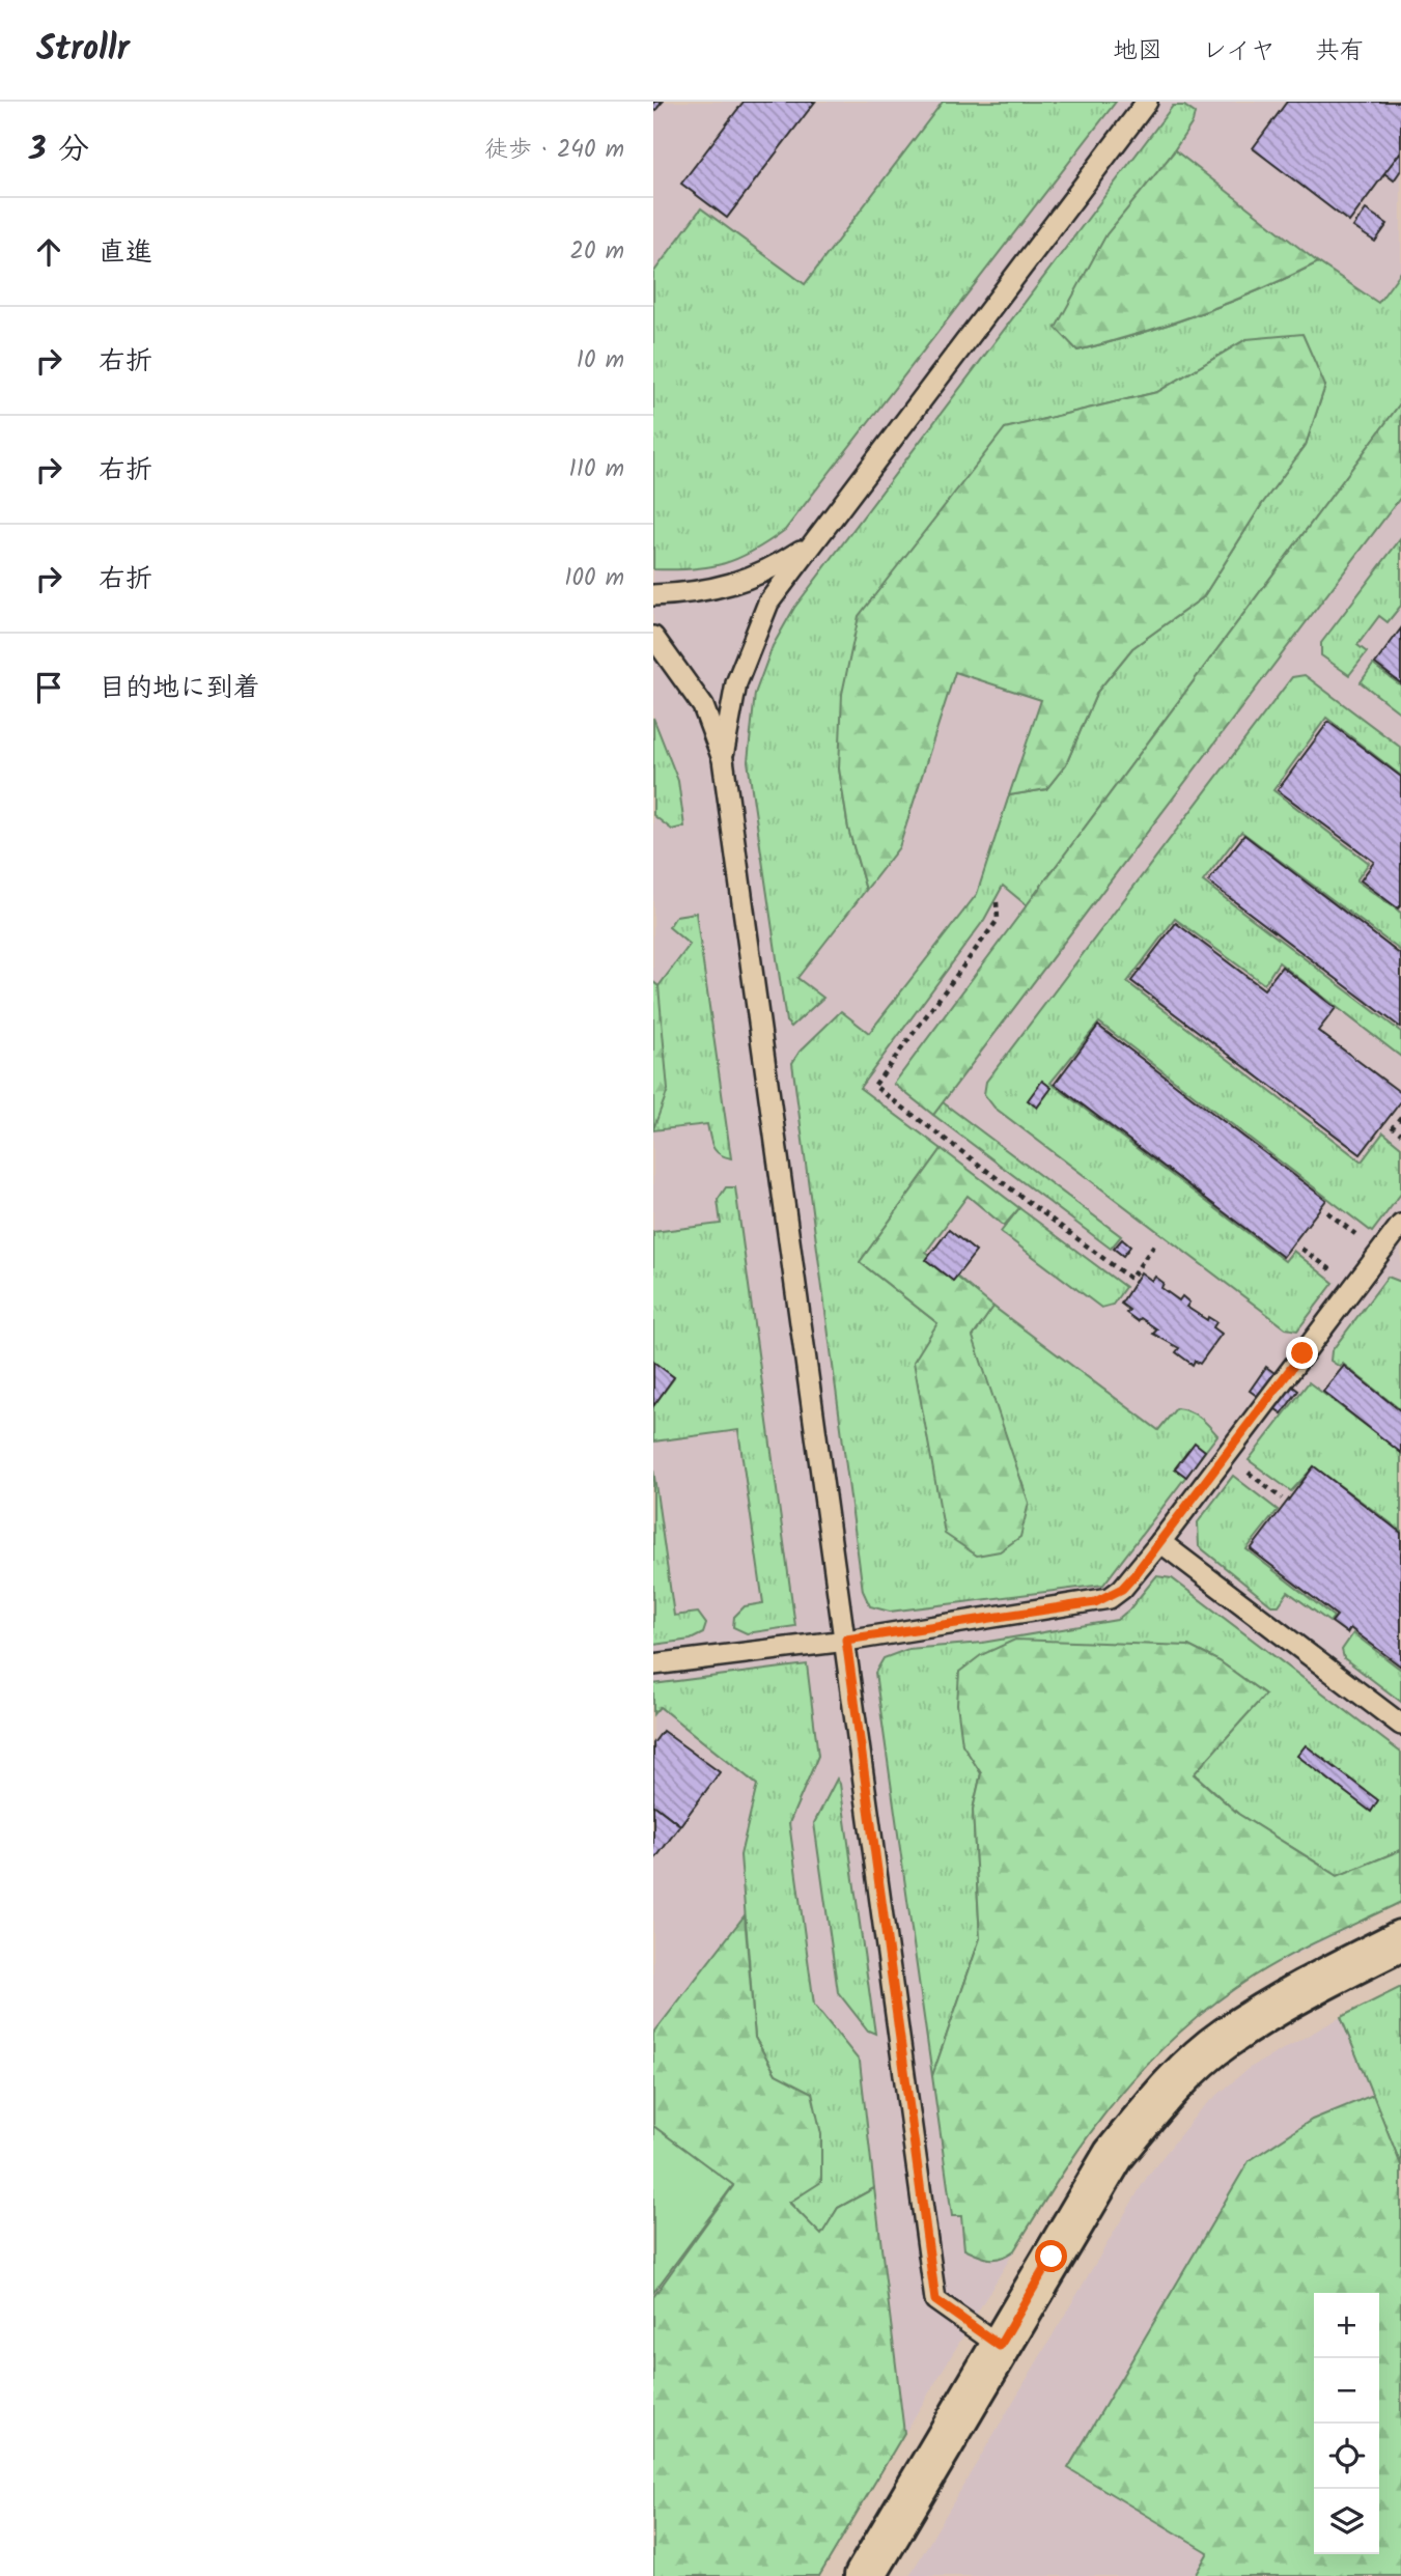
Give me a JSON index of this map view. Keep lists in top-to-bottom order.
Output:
{
  "page": {
    "header": "Strollr",
    "nav": ["地図", "レイヤ", "共有"],
    "heading": ["3 分", "徒歩 · 240 m"],
    "list": [
      ["直進", "20 m"],
      ["右折", "10 m"],
      ["右折", "110 m"],
      ["右折", "100 m"],
      "目的地に到着"
    ],
    "map_buttons": ["+", "−"]
  }
}
